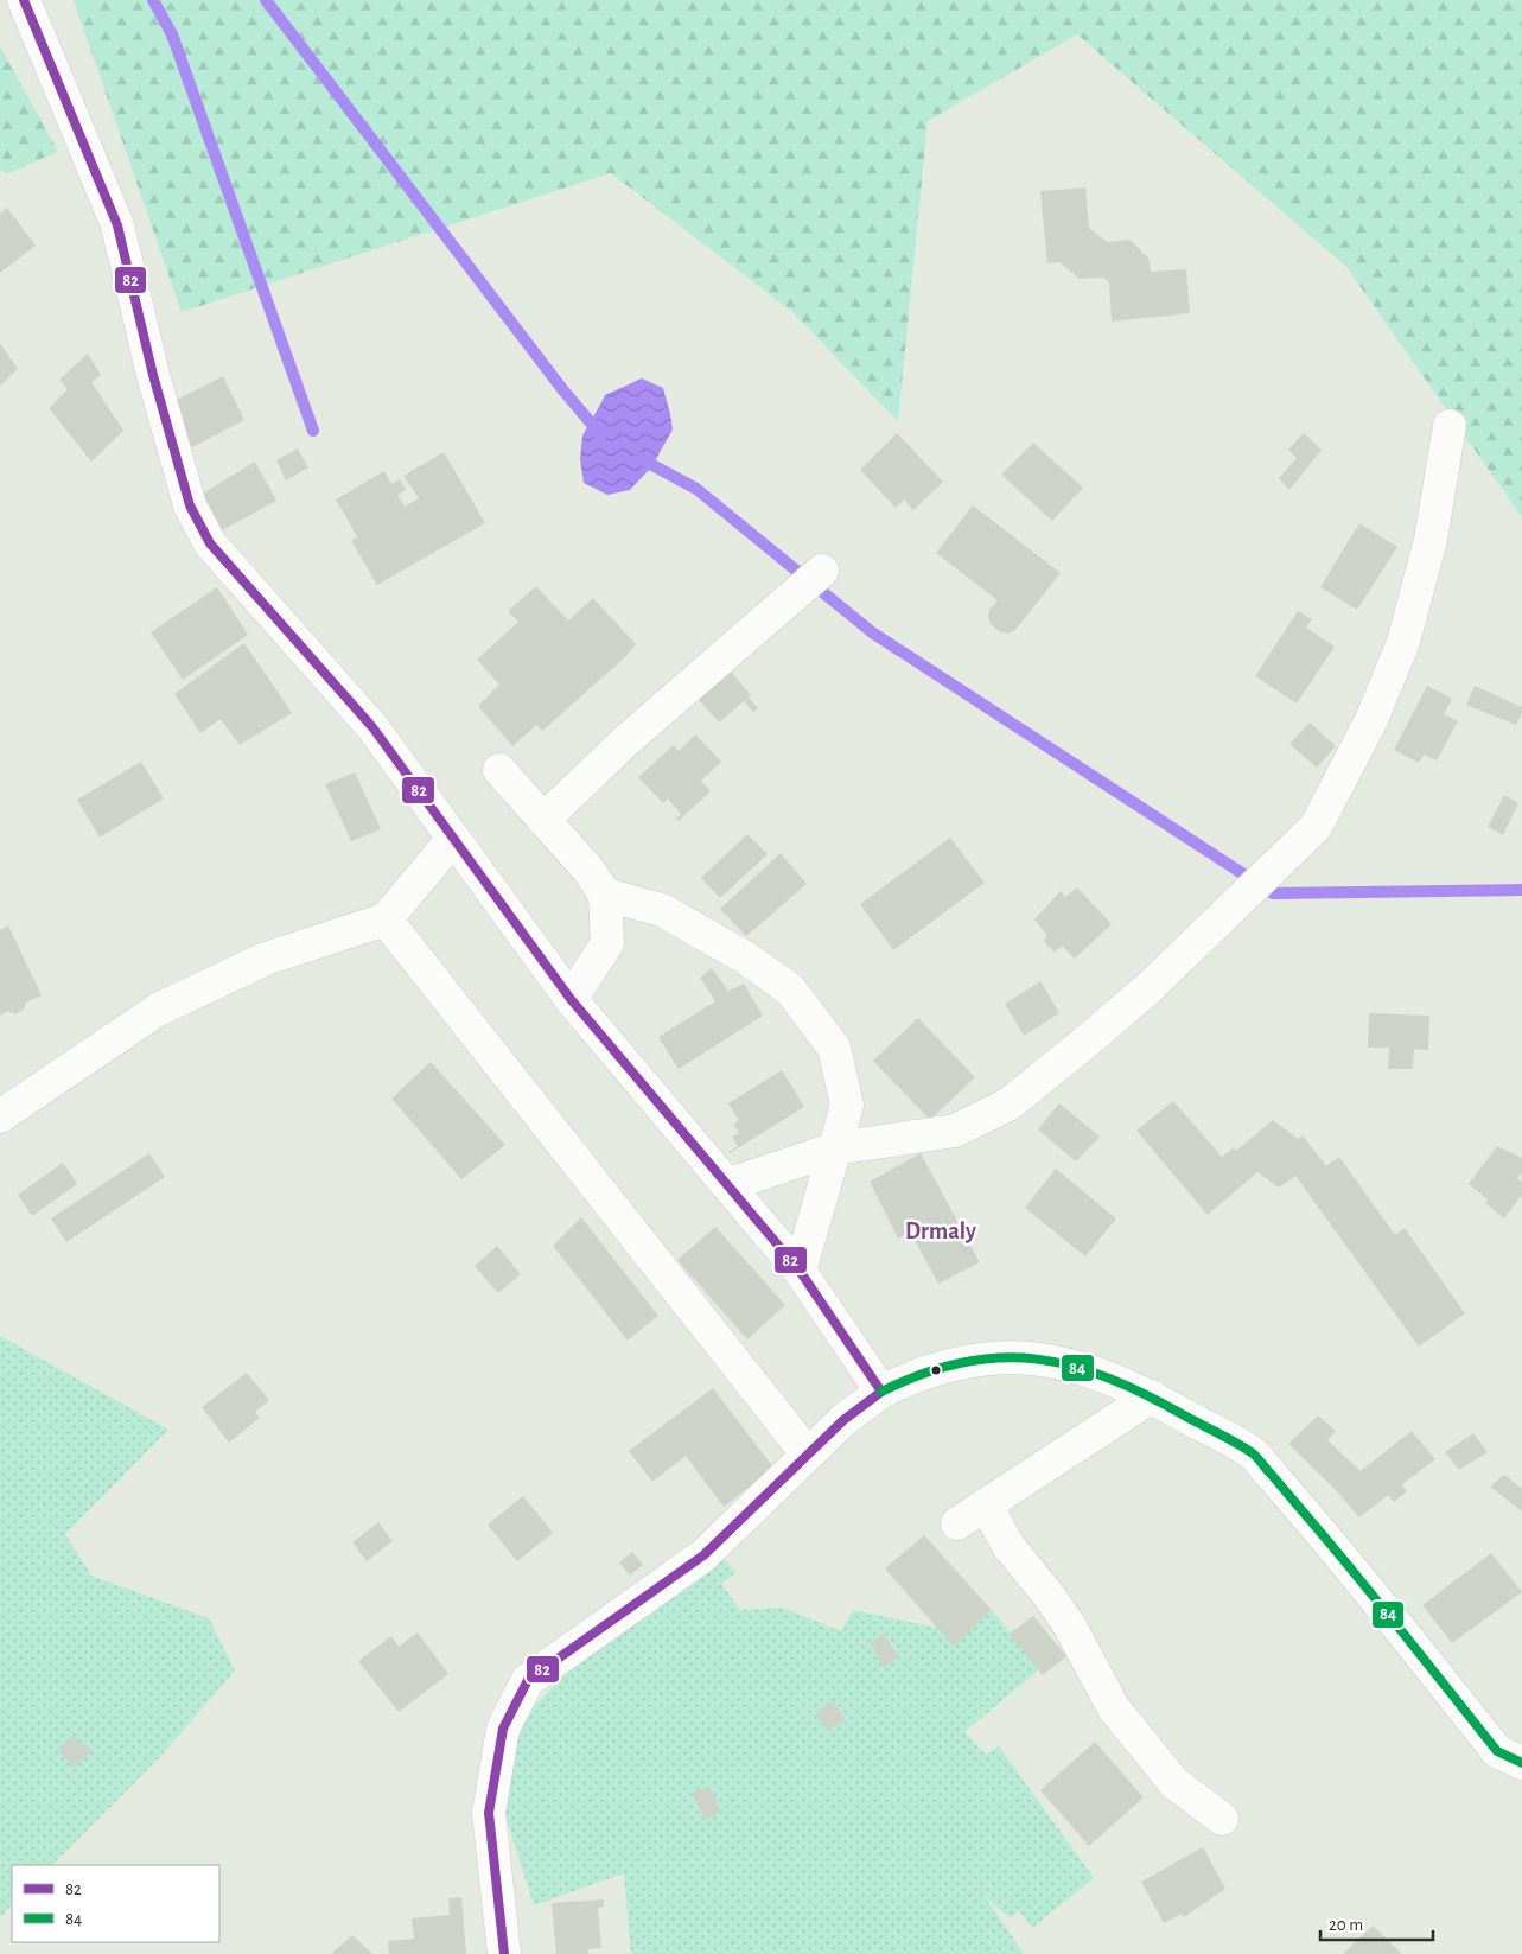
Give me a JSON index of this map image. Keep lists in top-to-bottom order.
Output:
{
  "districts": ["Drmaly"],
  "lines": ["transit line 82", "transit line 84"],
  "legend": ["82", "84"],
  "scale_bar": "20 m"
}
